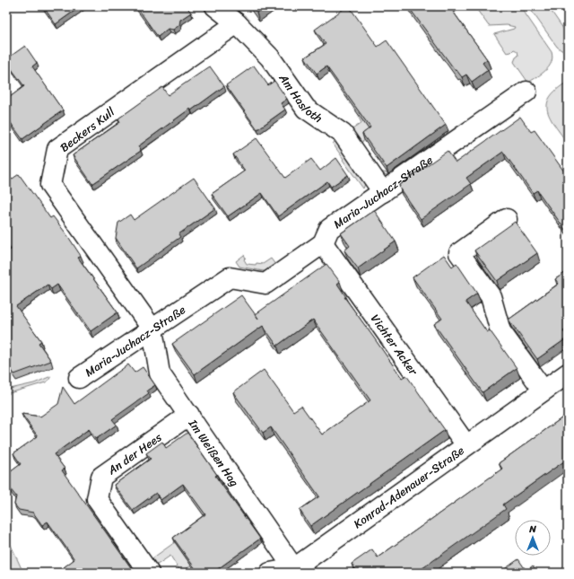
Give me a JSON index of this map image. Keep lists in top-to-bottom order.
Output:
{
  "streets": {
    "street": [
      "Am Hasloth",
      "Beckers Kull",
      "Maria-Juchacz-Straße",
      "Vichter Acker",
      "Im Weißen Hag",
      "An der Hees",
      "Konrad-Adenauer-Straße"
    ]
  },
  "crossings": [
    ["Am Hasloth", "Beckers Kull"],
    ["Am Hasloth", "Maria-Juchacz-Straße"],
    ["Beckers Kull", "Maria-Juchacz-Straße"],
    ["Beckers Kull", "Im Weißen Hag"],
    ["Maria-Juchacz-Straße", "Vichter Acker"],
    ["Maria-Juchacz-Straße", "Im Weißen Hag"],
    ["Vichter Acker", "Konrad-Adenauer-Straße"],
    ["Im Weißen Hag", "An der Hees"],
    ["Im Weißen Hag", "Konrad-Adenauer-Straße"]
  ],
  "north": "top"
}
